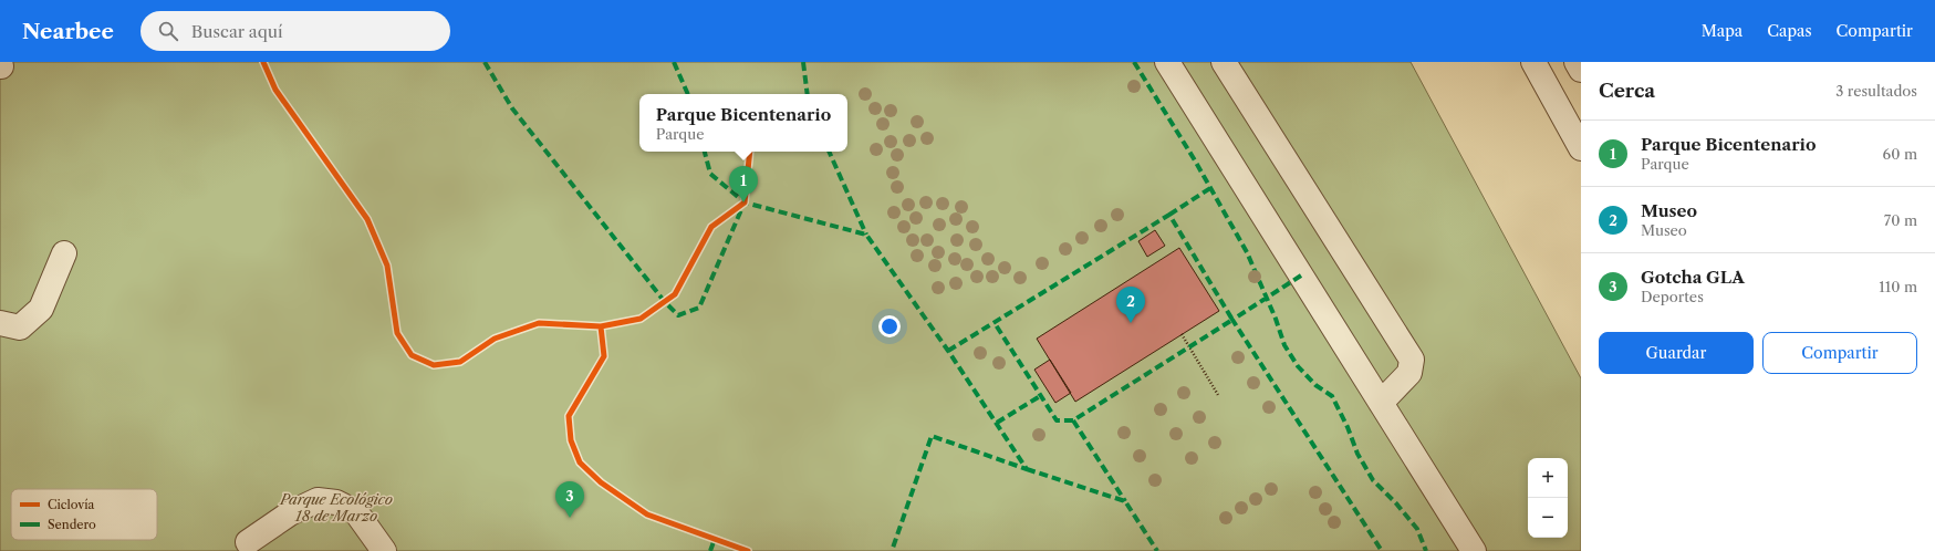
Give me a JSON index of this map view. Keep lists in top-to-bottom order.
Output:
{
  "parks": ["Parque Ecológico 18 de Marzo"],
  "legend": ["Ciclovía", "Sendero"],
  "page": {
    "header": "Nearbee",
    "search": "Buscar aquí",
    "nav": ["Mapa", "Capas", "Compartir"],
    "heading": ["Cerca", "3 resultados"],
    "popup": ["Parque Bicentenario", "Parque"],
    "list": [
      {
        "mark": "1",
        "name": "Parque Bicentenario",
        "note": "Parque",
        "value": "60 m"
      },
      {
        "mark": "2",
        "name": "Museo",
        "note": "Museo",
        "value": "70 m"
      },
      {
        "mark": "3",
        "name": "Gotcha GLA",
        "note": "Deportes",
        "value": "110 m"
      }
    ],
    "pins": ["1", "2", "3"],
    "buttons": ["Guardar", "Compartir"],
    "map_buttons": ["+", "−"]
  }
}
